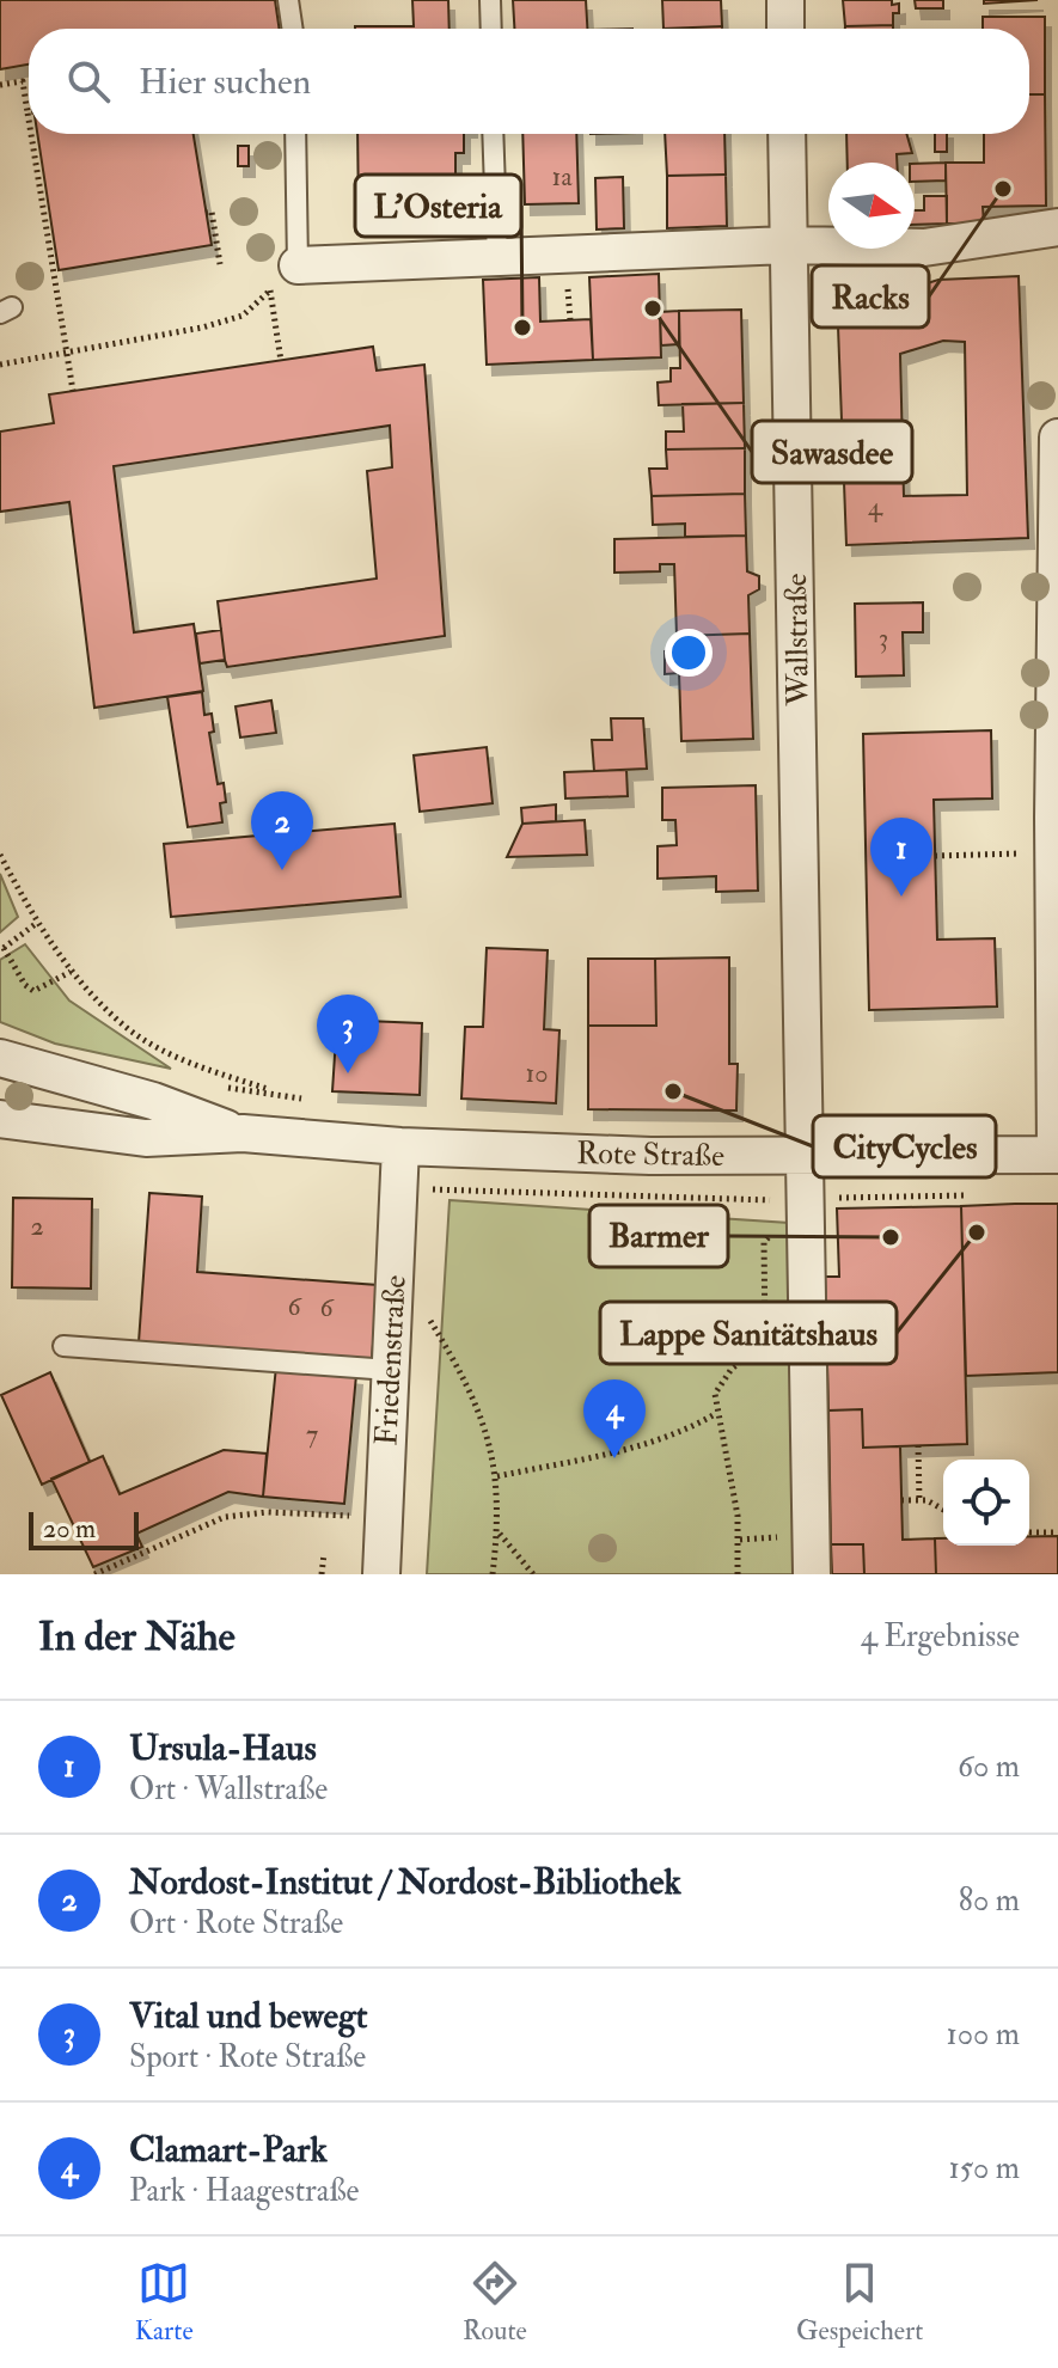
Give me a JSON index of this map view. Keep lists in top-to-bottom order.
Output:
{
  "streets": {
    "street": ["Wallstraße", "Rote Straße", "Friedenstraße"]
  },
  "crossings": [
    ["Wallstraße", "Rote Straße"],
    ["Rote Straße", "Friedenstraße"]
  ],
  "places": [
    "Racks",
    "Sawasdee",
    "L'Osteria",
    "CityCycles",
    "Lappe Sanitätshaus",
    "Barmer"
  ],
  "house_numbers": [
    "1a",
    "4",
    "3",
    "10",
    "2",
    "6",
    "6",
    "7"
  ],
  "scale_bar": "20 m",
  "north": "right",
  "page": {
    "search": "Hier suchen",
    "pins": [
      "2",
      "1",
      "3",
      "4"
    ],
    "scale": "20 m",
    "heading": ["In der Nähe", "4 Ergebnisse"],
    "list": [
      {
        "mark": "1",
        "name": "Ursula-Haus",
        "note": "Ort · Wallstraße",
        "value": "60 m"
      },
      {
        "mark": "2",
        "name": "Nordost-Institut / Nordost-Bibliothek",
        "note": "Ort · Rote Straße",
        "value": "80 m"
      },
      {
        "mark": "3",
        "name": "Vital und bewegt",
        "note": "Sport · Rote Straße",
        "value": "100 m"
      },
      {
        "mark": "4",
        "name": "Clamart-Park",
        "note": "Park · Haagestraße",
        "value": "150 m"
      }
    ],
    "nav": ["Karte", "Route", "Gespeichert"]
  }
}
